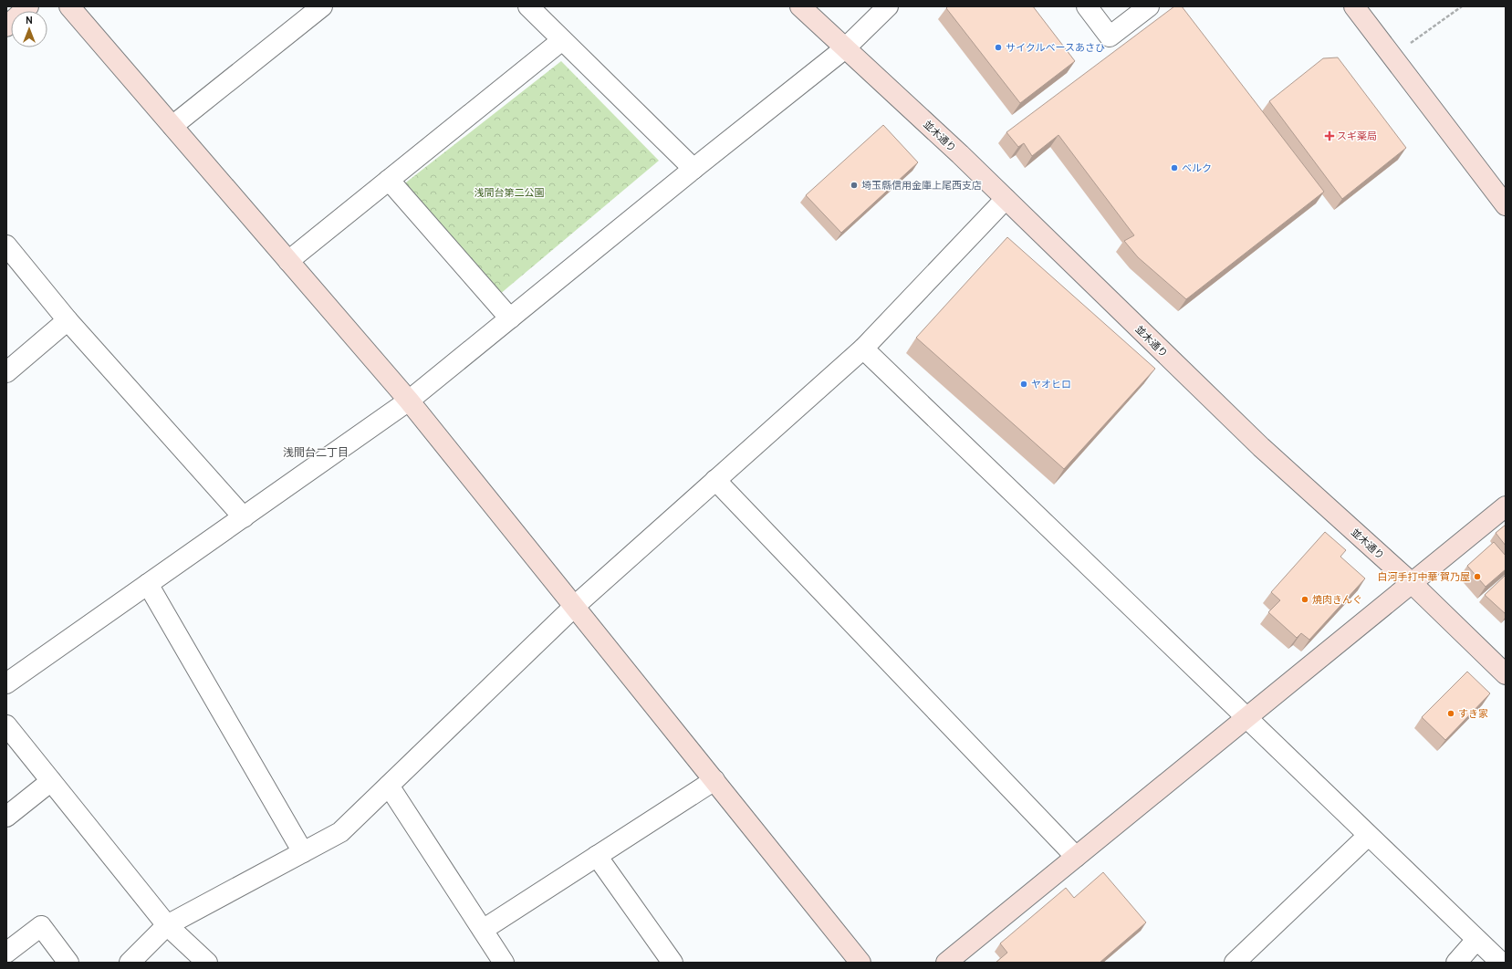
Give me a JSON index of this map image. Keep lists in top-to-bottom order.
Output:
{
  "streets": {
    "street": ["並木通り"]
  },
  "districts": ["浅間台二丁目"],
  "parks": ["浅間台第二公園"],
  "places": {
    "other": [
      "サイクルベースあさひ",
      "ベルク",
      "埼玉縣信用金庫上尾西支店",
      "ヤオヒロ",
      "白河手打中華 賀乃屋",
      "焼肉きんぐ",
      "すき家"
    ],
    "health": ["スギ薬局"]
  },
  "north": "top"
}
